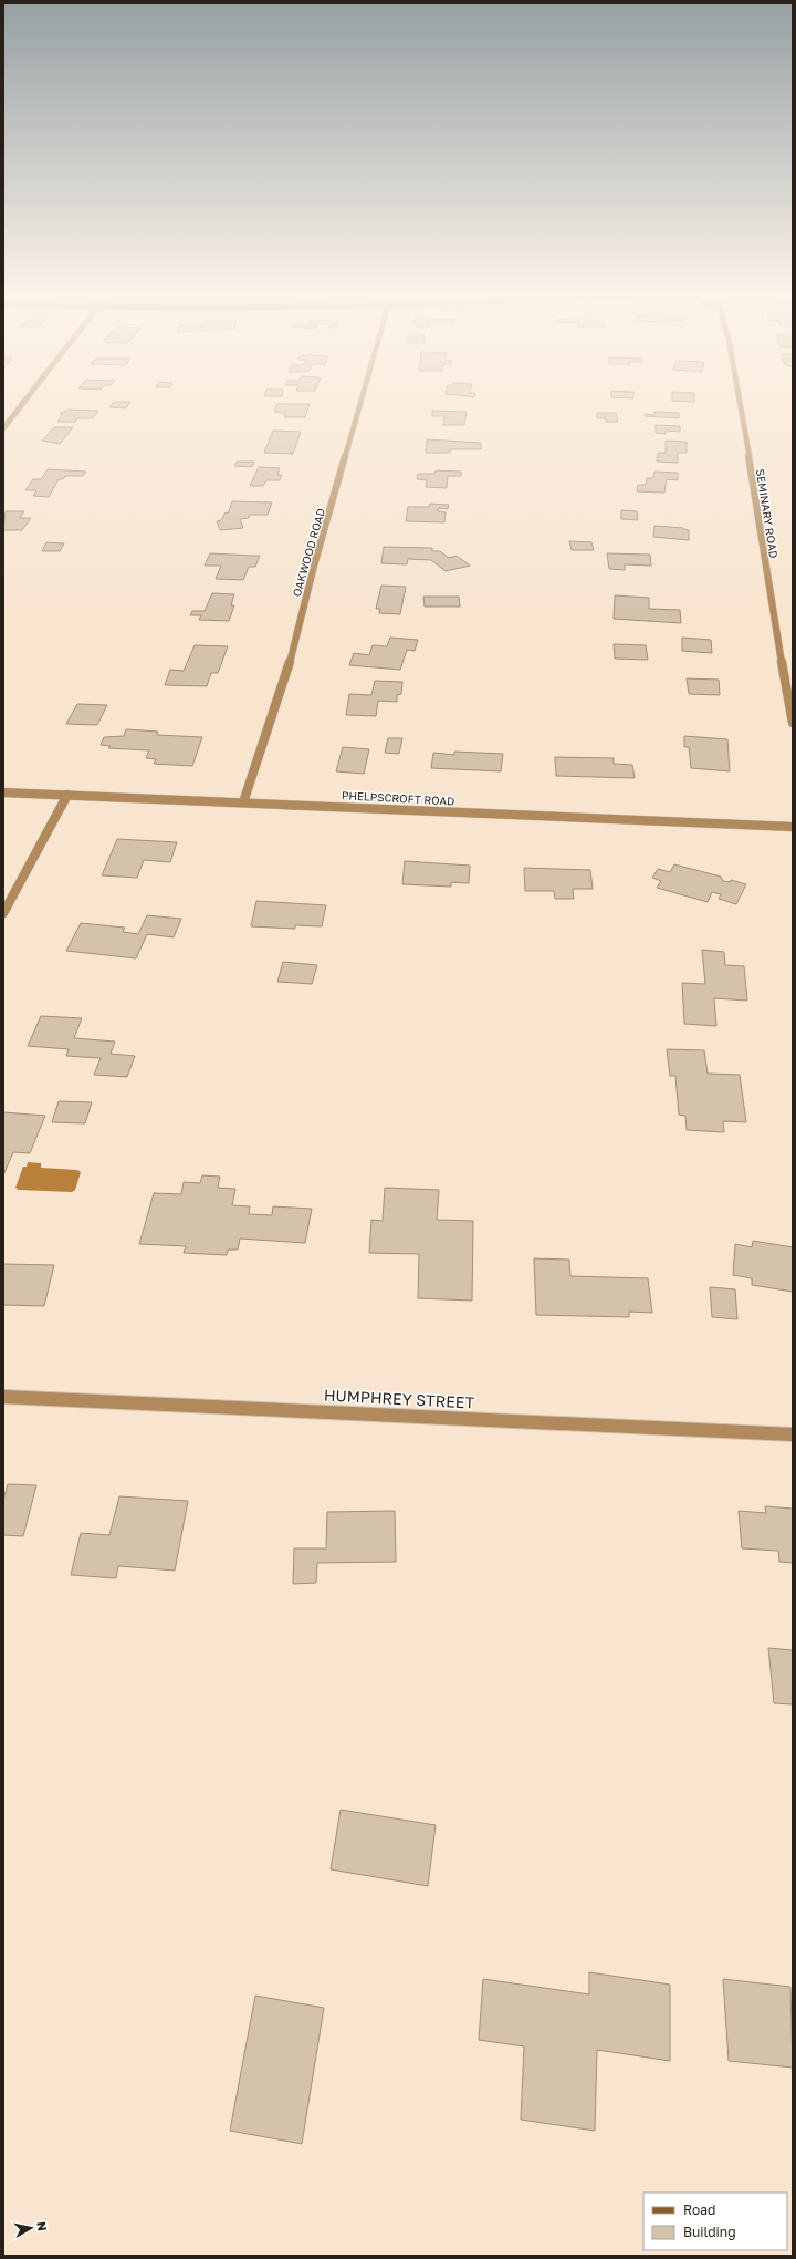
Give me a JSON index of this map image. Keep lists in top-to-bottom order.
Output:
{
  "streets": {
    "street": [
      "SEMINARY ROAD",
      "OAKWOOD ROAD",
      "PHELPSCROFT ROAD",
      "HUMPHREY STREET"
    ]
  },
  "crossings": [
    ["OAKWOOD ROAD", "PHELPSCROFT ROAD"]
  ],
  "legend": ["Road", "Building"],
  "north": "right"
}
